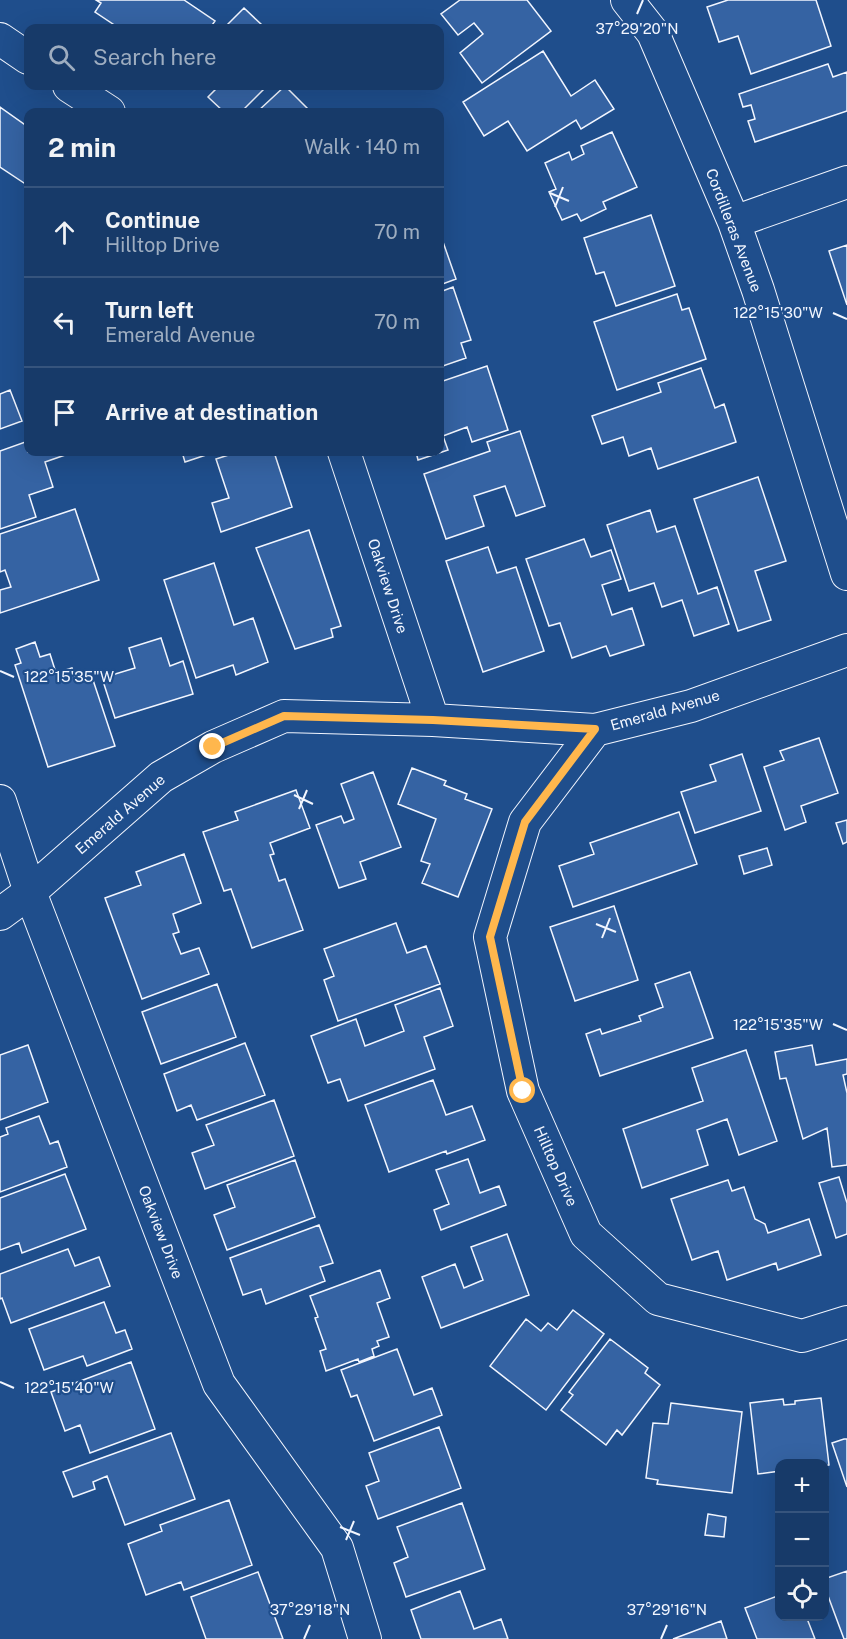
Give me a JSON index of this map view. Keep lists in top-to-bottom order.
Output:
{
  "streets": {
    "street": [
      "Cordilleras Avenue",
      "Oakview Drive",
      "Emerald Avenue",
      "Hilltop Drive"
    ]
  },
  "crossings": [
    ["Oakview Drive", "Emerald Avenue"],
    ["Emerald Avenue", "Hilltop Drive"]
  ],
  "page": {
    "search": "Search here",
    "heading": ["2 min", "Walk · 140 m"],
    "list": [
      ["Continue", "Hilltop Drive", "70 m"],
      ["Turn left", "Emerald Avenue", "70 m"],
      "Arrive at destination"
    ],
    "map_buttons": ["+", "−"]
  },
  "coordinates": [
    "37°29'20\"N",
    "122°15'30\"W",
    "122°15'35\"W",
    "122°15'40\"W",
    "37°29'18\"N",
    "37°29'16\"N"
  ]
}
